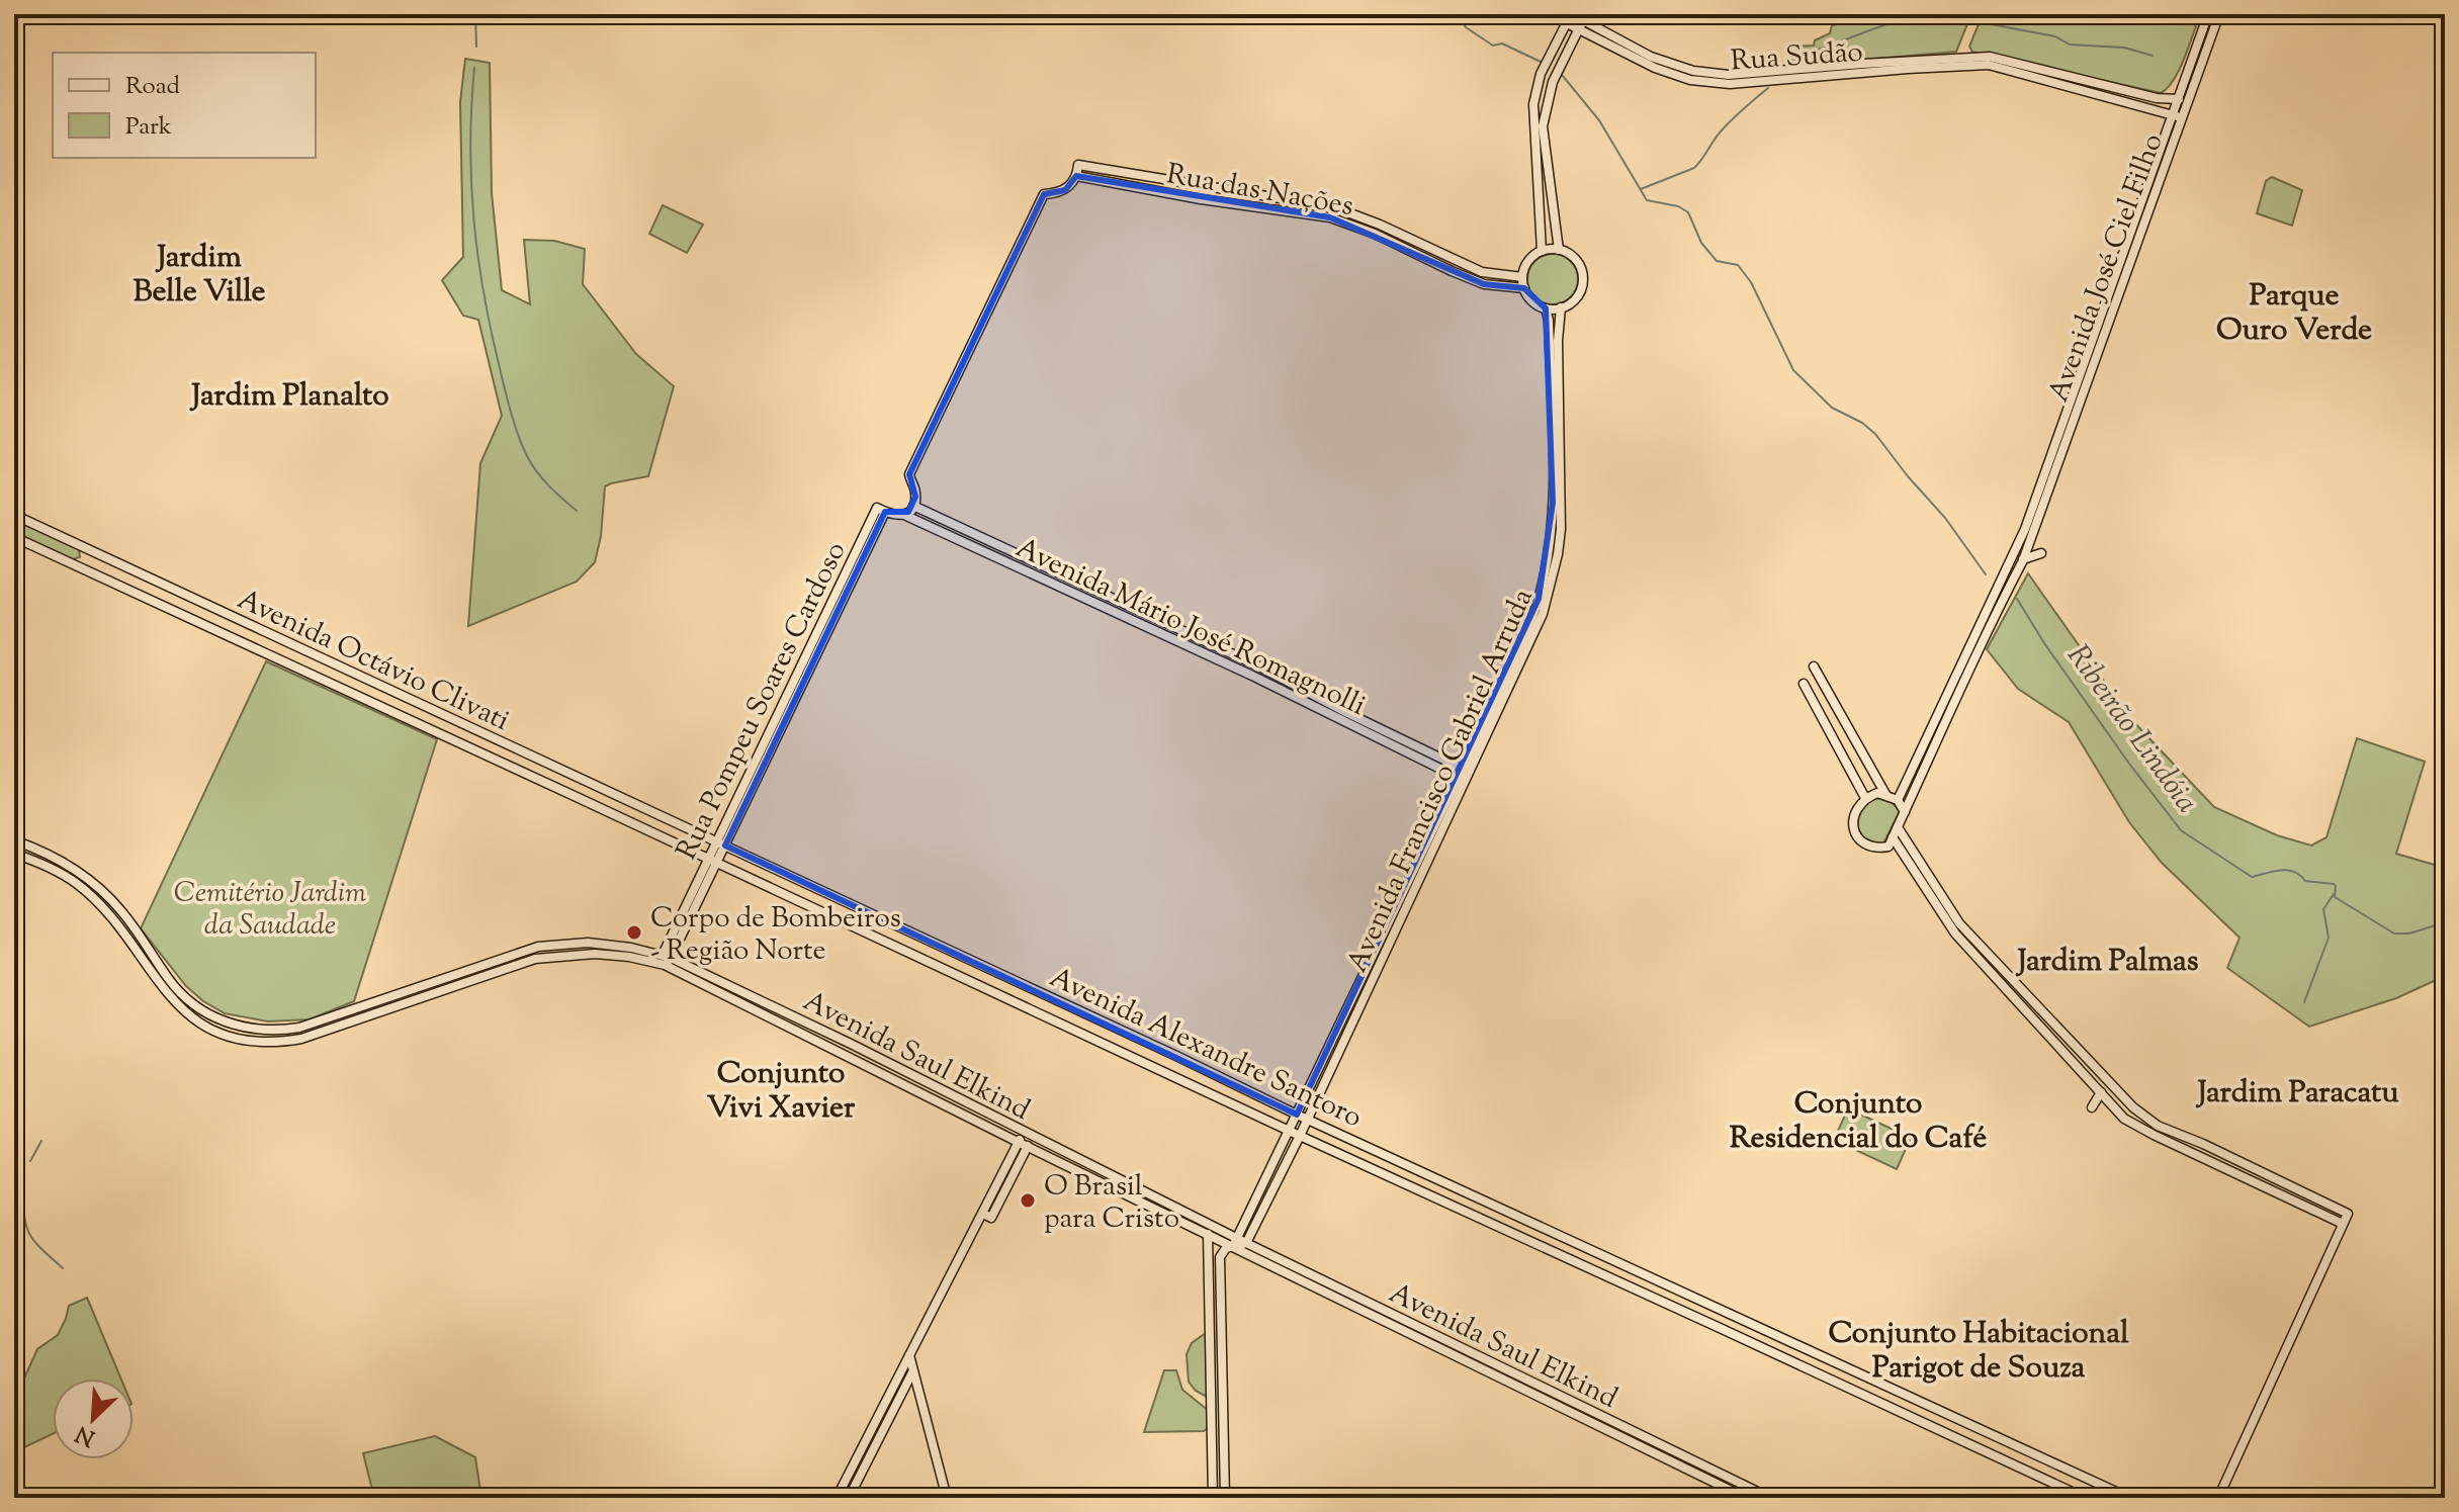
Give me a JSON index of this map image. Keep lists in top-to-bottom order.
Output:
{
  "streets": {
    "street": [
      "Rua Sudão",
      "Rua das Nações",
      "Avenida José Ciel Filho",
      "Avenida Mário José Romagnolli",
      "Avenida Octávio Clivati",
      "Rua Pompeu Soares Cardoso",
      "Avenida Francisco Gabriel Arruda",
      "Avenida Alexandre Santoro",
      "Avenida Saul Elkind"
    ]
  },
  "crossings": [
    ["Rua Sudão", "Avenida José Ciel Filho"],
    ["Rua das Nações", "Avenida Francisco Gabriel Arruda"],
    ["Avenida Mário José Romagnolli", "Rua Pompeu Soares Cardoso"],
    ["Avenida Mário José Romagnolli", "Avenida Francisco Gabriel Arruda"],
    ["Avenida Octávio Clivati", "Rua Pompeu Soares Cardoso"],
    ["Avenida Octávio Clivati", "Avenida Alexandre Santoro"],
    ["Rua Pompeu Soares Cardoso", "Avenida Alexandre Santoro"],
    ["Rua Pompeu Soares Cardoso", "Avenida Saul Elkind"],
    ["Avenida Francisco Gabriel Arruda", "Avenida Alexandre Santoro"],
    ["Avenida Francisco Gabriel Arruda", "Avenida Saul Elkind"]
  ],
  "districts": [
    "Jardim Belle Ville",
    "Parque Ouro Verde",
    "Jardim Planalto",
    "Jardim Palmas",
    "Conjunto Vivi Xavier",
    "Jardim Paracatu",
    "Conjunto Residencial do Café",
    "Conjunto Habitacional Parigot de Souza"
  ],
  "water": ["Ribeirão Lindóia"],
  "parks": ["Cemitério Jardim da Saudade"],
  "places": ["Corpo de Bombeiros - Região Norte", "O Brasil para Cristo"],
  "legend": ["Road", "Park"],
  "north": "bottom left"
}
